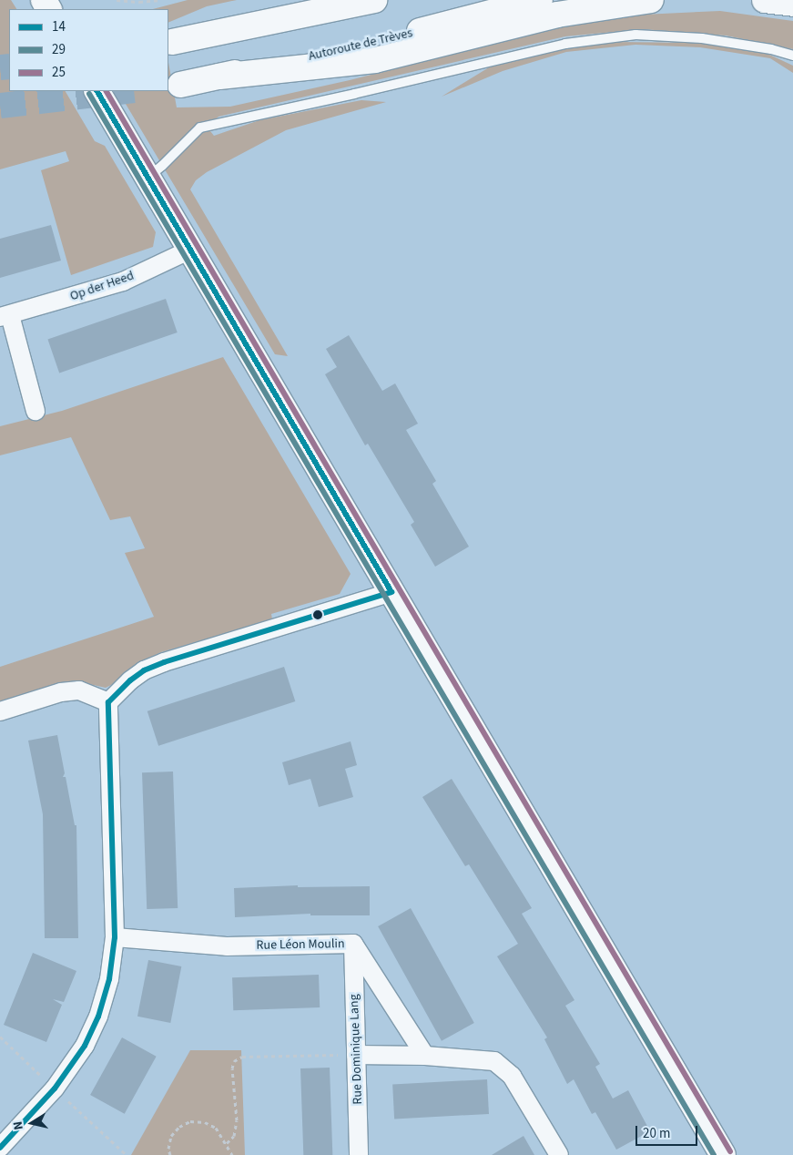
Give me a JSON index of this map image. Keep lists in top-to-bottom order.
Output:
{
  "streets": {
    "main road": ["Autoroute de Trèves"],
    "street": ["Op der Heed", "Rue Léon Moulin", "Rue Dominique Lang"]
  },
  "crossings": [
    ["Rue Léon Moulin", "Rue Dominique Lang"]
  ],
  "lines": ["transit line 14", "transit line 25", "transit line 29"],
  "legend": ["14", "29", "25"],
  "scale_bar": "20 m",
  "north": "left"
}
